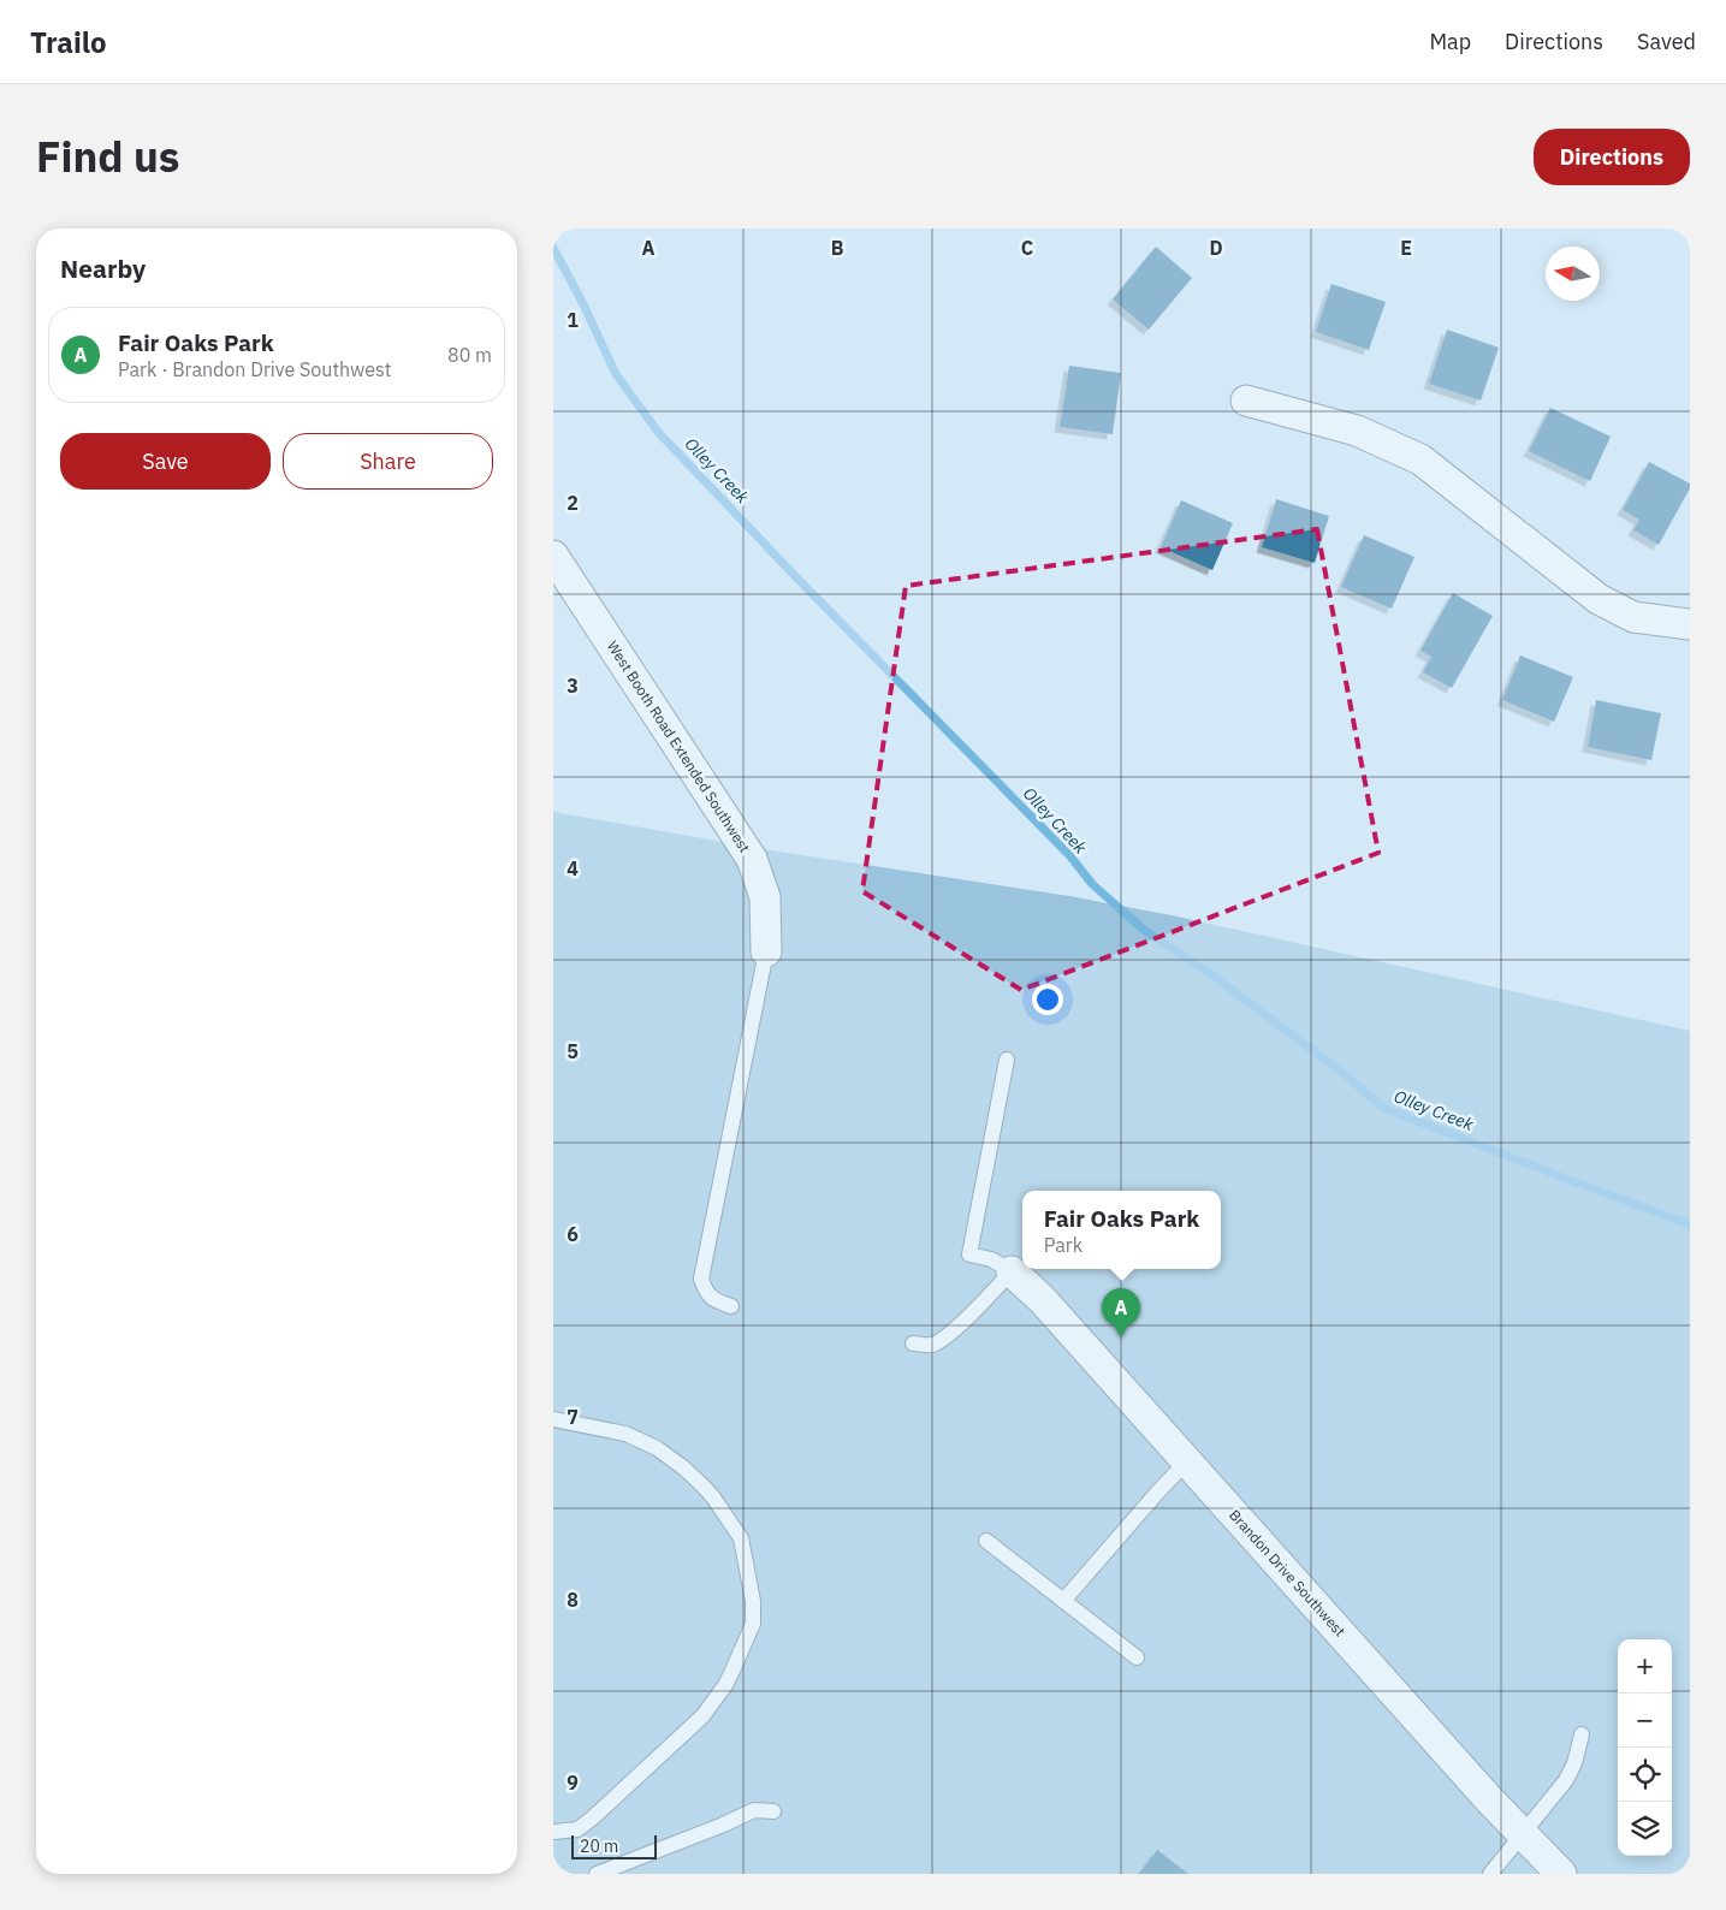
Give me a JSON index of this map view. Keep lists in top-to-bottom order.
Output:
{
  "streets": {
    "street": ["West Booth Road Extended Southwest", "Brandon Drive Southwest"]
  },
  "water": ["Olley Creek"],
  "scale_bar": "20 m",
  "north": "left",
  "page": {
    "header": "Trailo",
    "nav": ["Map", "Directions", "Saved"],
    "title": "Find us",
    "buttons": [
      "Directions",
      ["Save", "Share"]
    ],
    "heading": "Nearby",
    "list": [
      {
        "mark": "A",
        "name": "Fair Oaks Park",
        "note": "Park · Brandon Drive Southwest",
        "value": "80 m"
      }
    ],
    "popup": ["Fair Oaks Park", "Park"],
    "pins": "A",
    "map_buttons": ["+", "−"],
    "scale": "20 m"
  },
  "grid": {
    "columns": [
      "A",
      "B",
      "C",
      "D",
      "E"
    ],
    "rows": [
      "1",
      "2",
      "3",
      "4",
      "5",
      "6",
      "7",
      "8",
      "9"
    ]
  }
}
